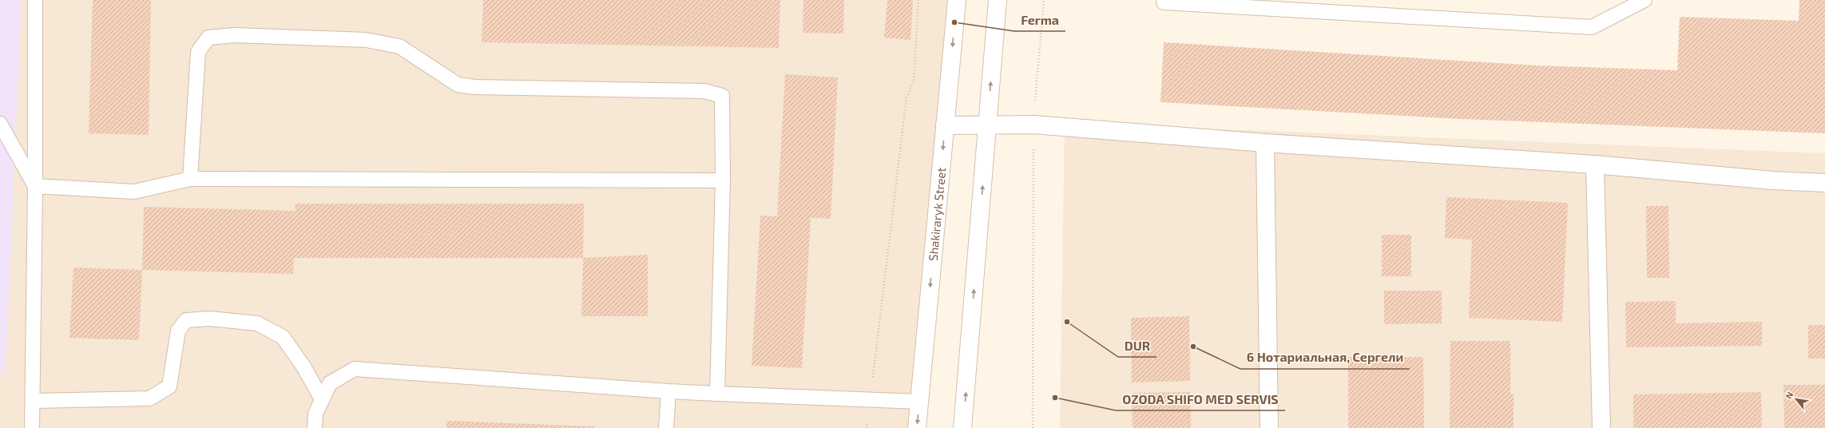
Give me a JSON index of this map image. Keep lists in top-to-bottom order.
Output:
{
  "streets": {
    "street": ["Shakiraryk Street"]
  },
  "places": [
    "Ferma",
    "DUR",
    "6 Нотариальная, Сергели",
    "OZODA SHIFO MED SERVIS"
  ],
  "north": "top left"
}
